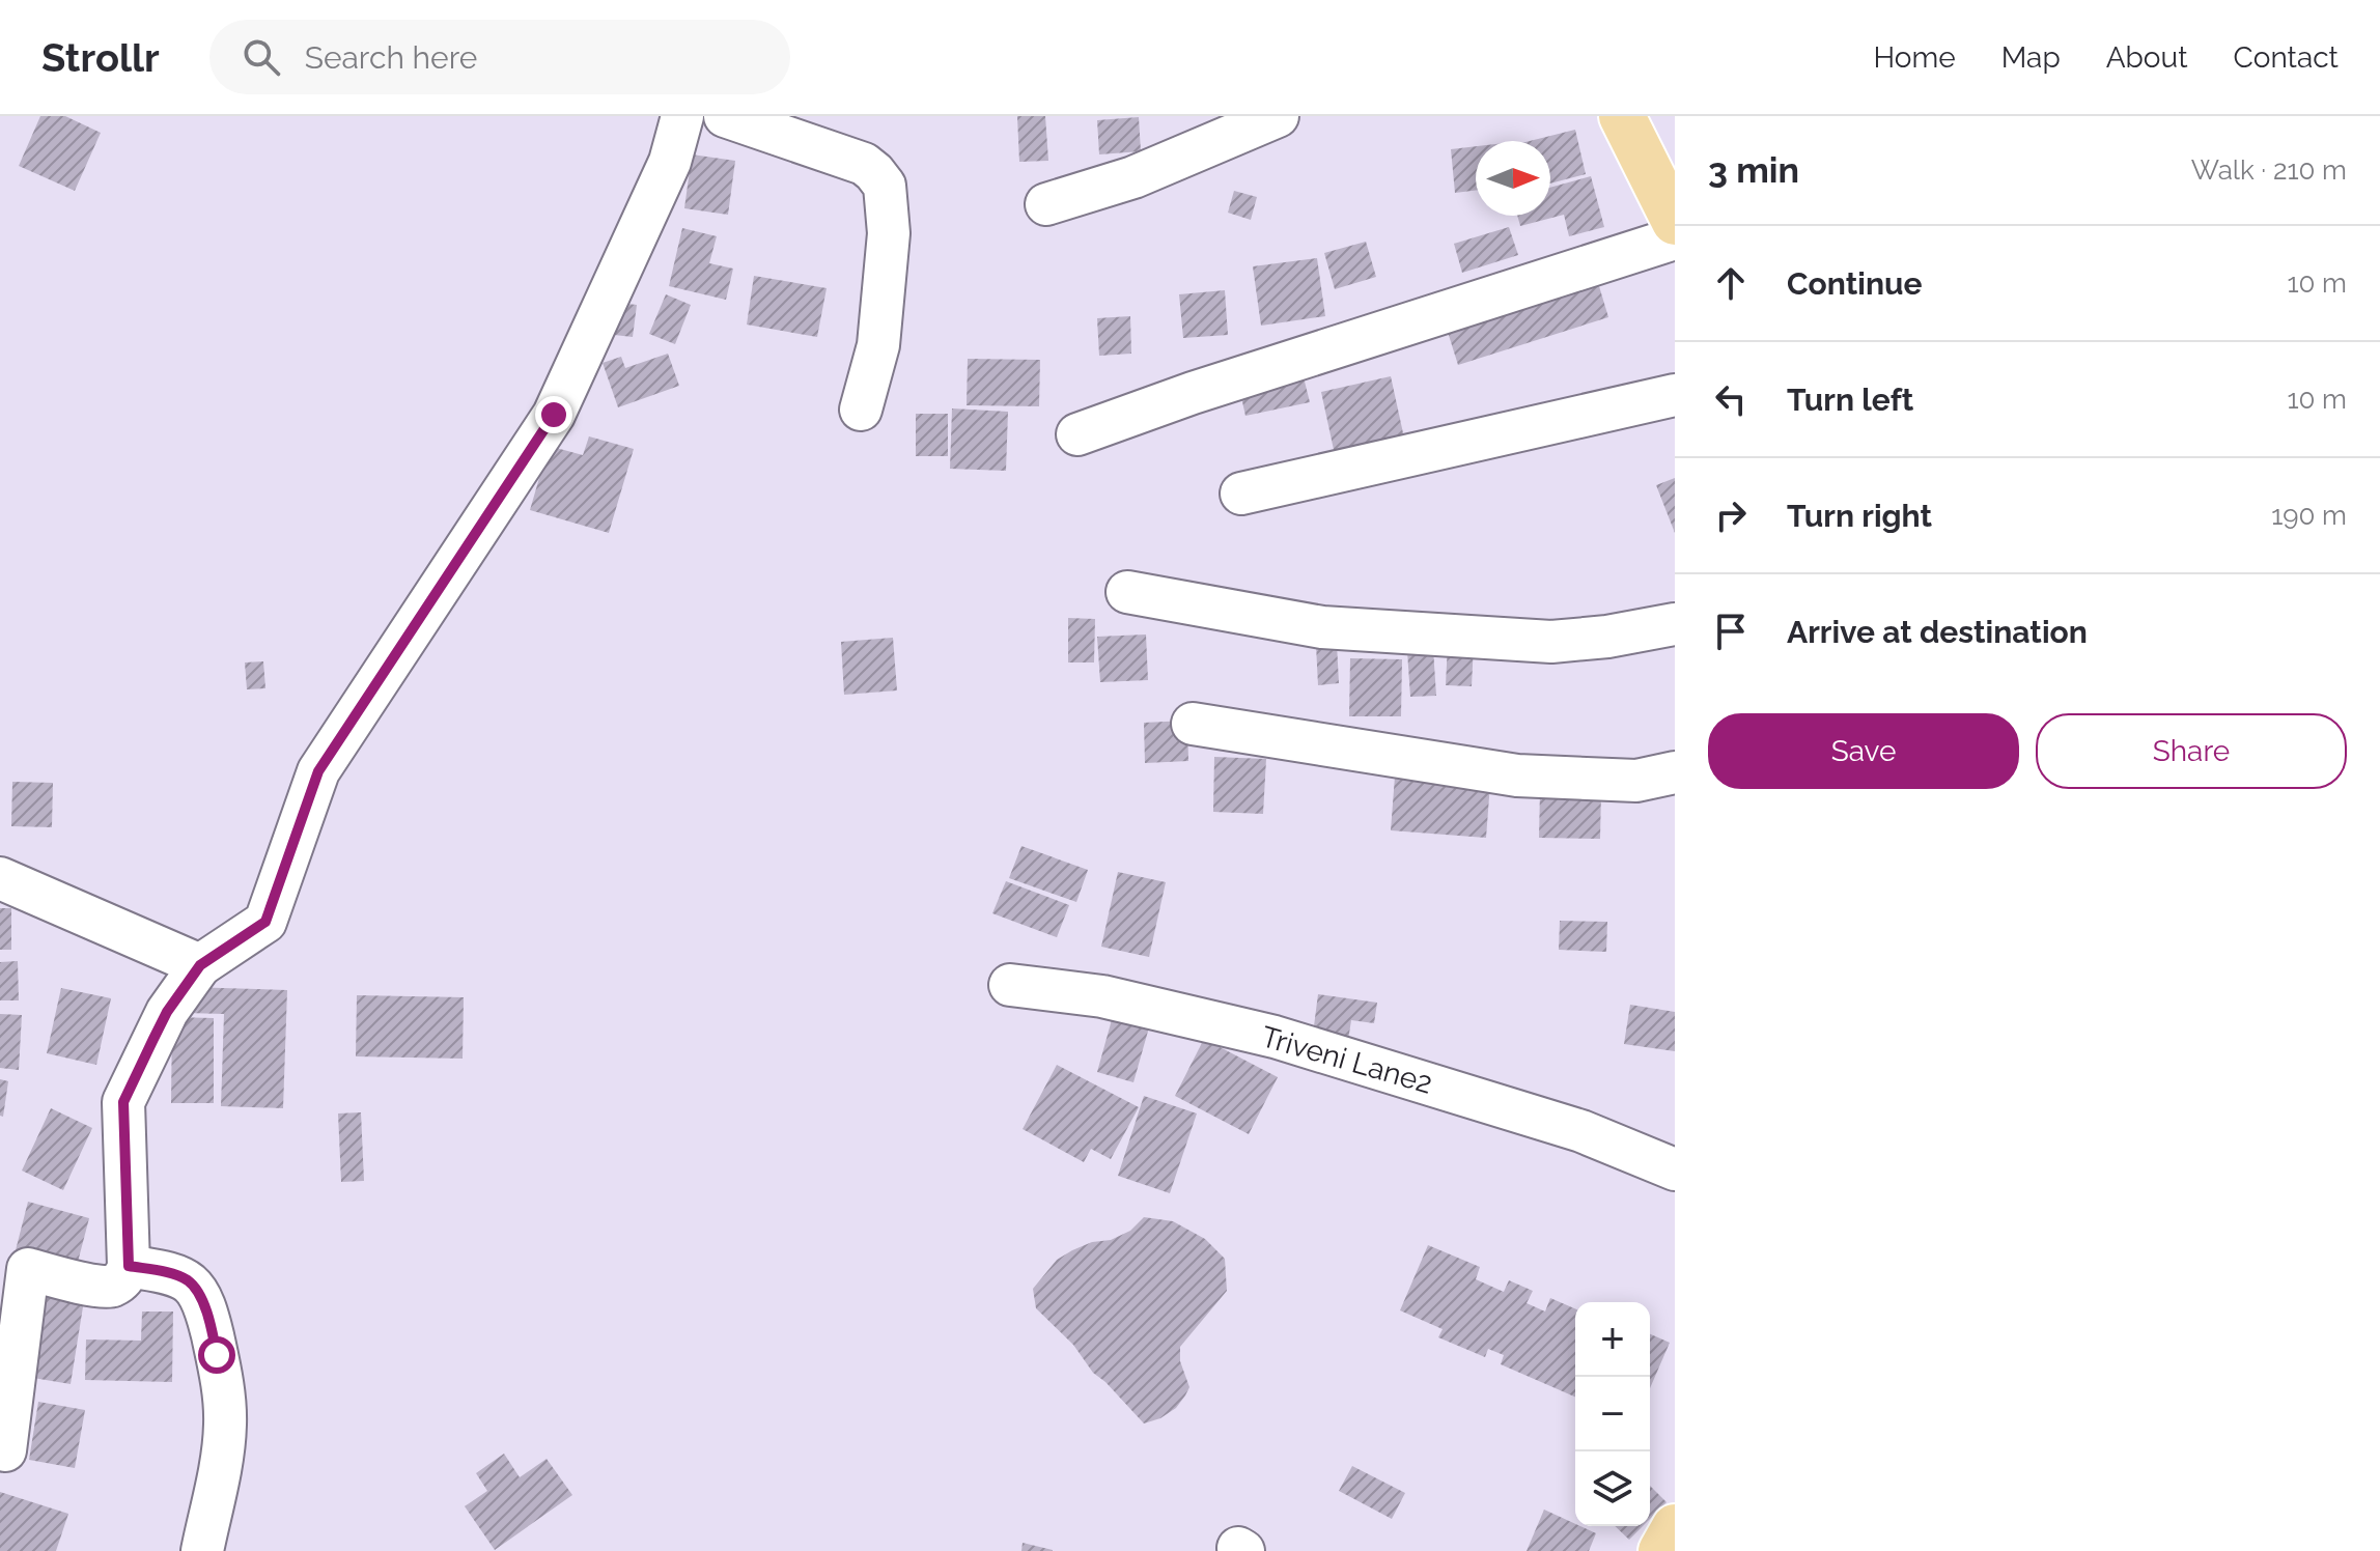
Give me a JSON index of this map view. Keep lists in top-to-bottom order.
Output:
{
  "streets": {
    "street": ["Triveni Lane2"]
  },
  "north": "right",
  "page": {
    "header": "Strollr",
    "search": "Search here",
    "nav": [
      "Home",
      "Map",
      "About",
      "Contact"
    ],
    "heading": ["3 min", "Walk · 210 m"],
    "list": [
      ["Continue", "10 m"],
      ["Turn left", "10 m"],
      ["Turn right", "190 m"],
      "Arrive at destination"
    ],
    "buttons": ["Save", "Share"],
    "map_buttons": ["+", "−"]
  }
}
